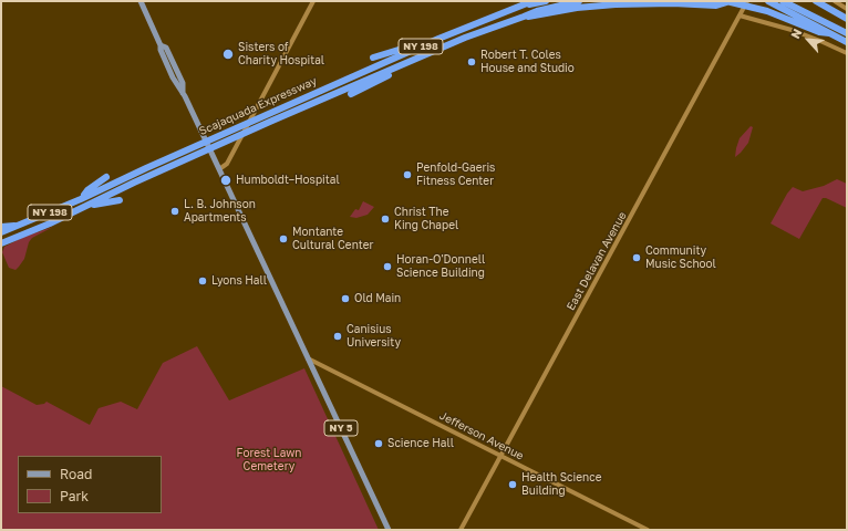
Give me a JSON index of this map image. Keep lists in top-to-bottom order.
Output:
{
  "streets": {
    "highway": ["NY 198", "Scajaquada Expressway"],
    "main road": ["NY 5"],
    "street": ["East Delavan Avenue", "Jefferson Avenue"]
  },
  "crossings": [
    ["East Delavan Avenue", "Jefferson Avenue"],
    ["NY 5", "Jefferson Avenue"]
  ],
  "parks": ["Forest Lawn Cemetery"],
  "places": [
    "Sisters of Charity Hospital",
    "Robert T. Coles House and Studio",
    "Penfold-Gaeris Fitness Center",
    "Humboldt–Hospital",
    "L. B. Johnson Apartments",
    "Christ The King Chapel",
    "Montante Cultural Center",
    "Community Music School",
    "Horan-O'Donnell Science Building",
    "Lyons Hall",
    "Old Main",
    "Canisius University",
    "Science Hall",
    "Health Science Building"
  ],
  "legend": ["Road", "Park"],
  "north": "top left"
}
